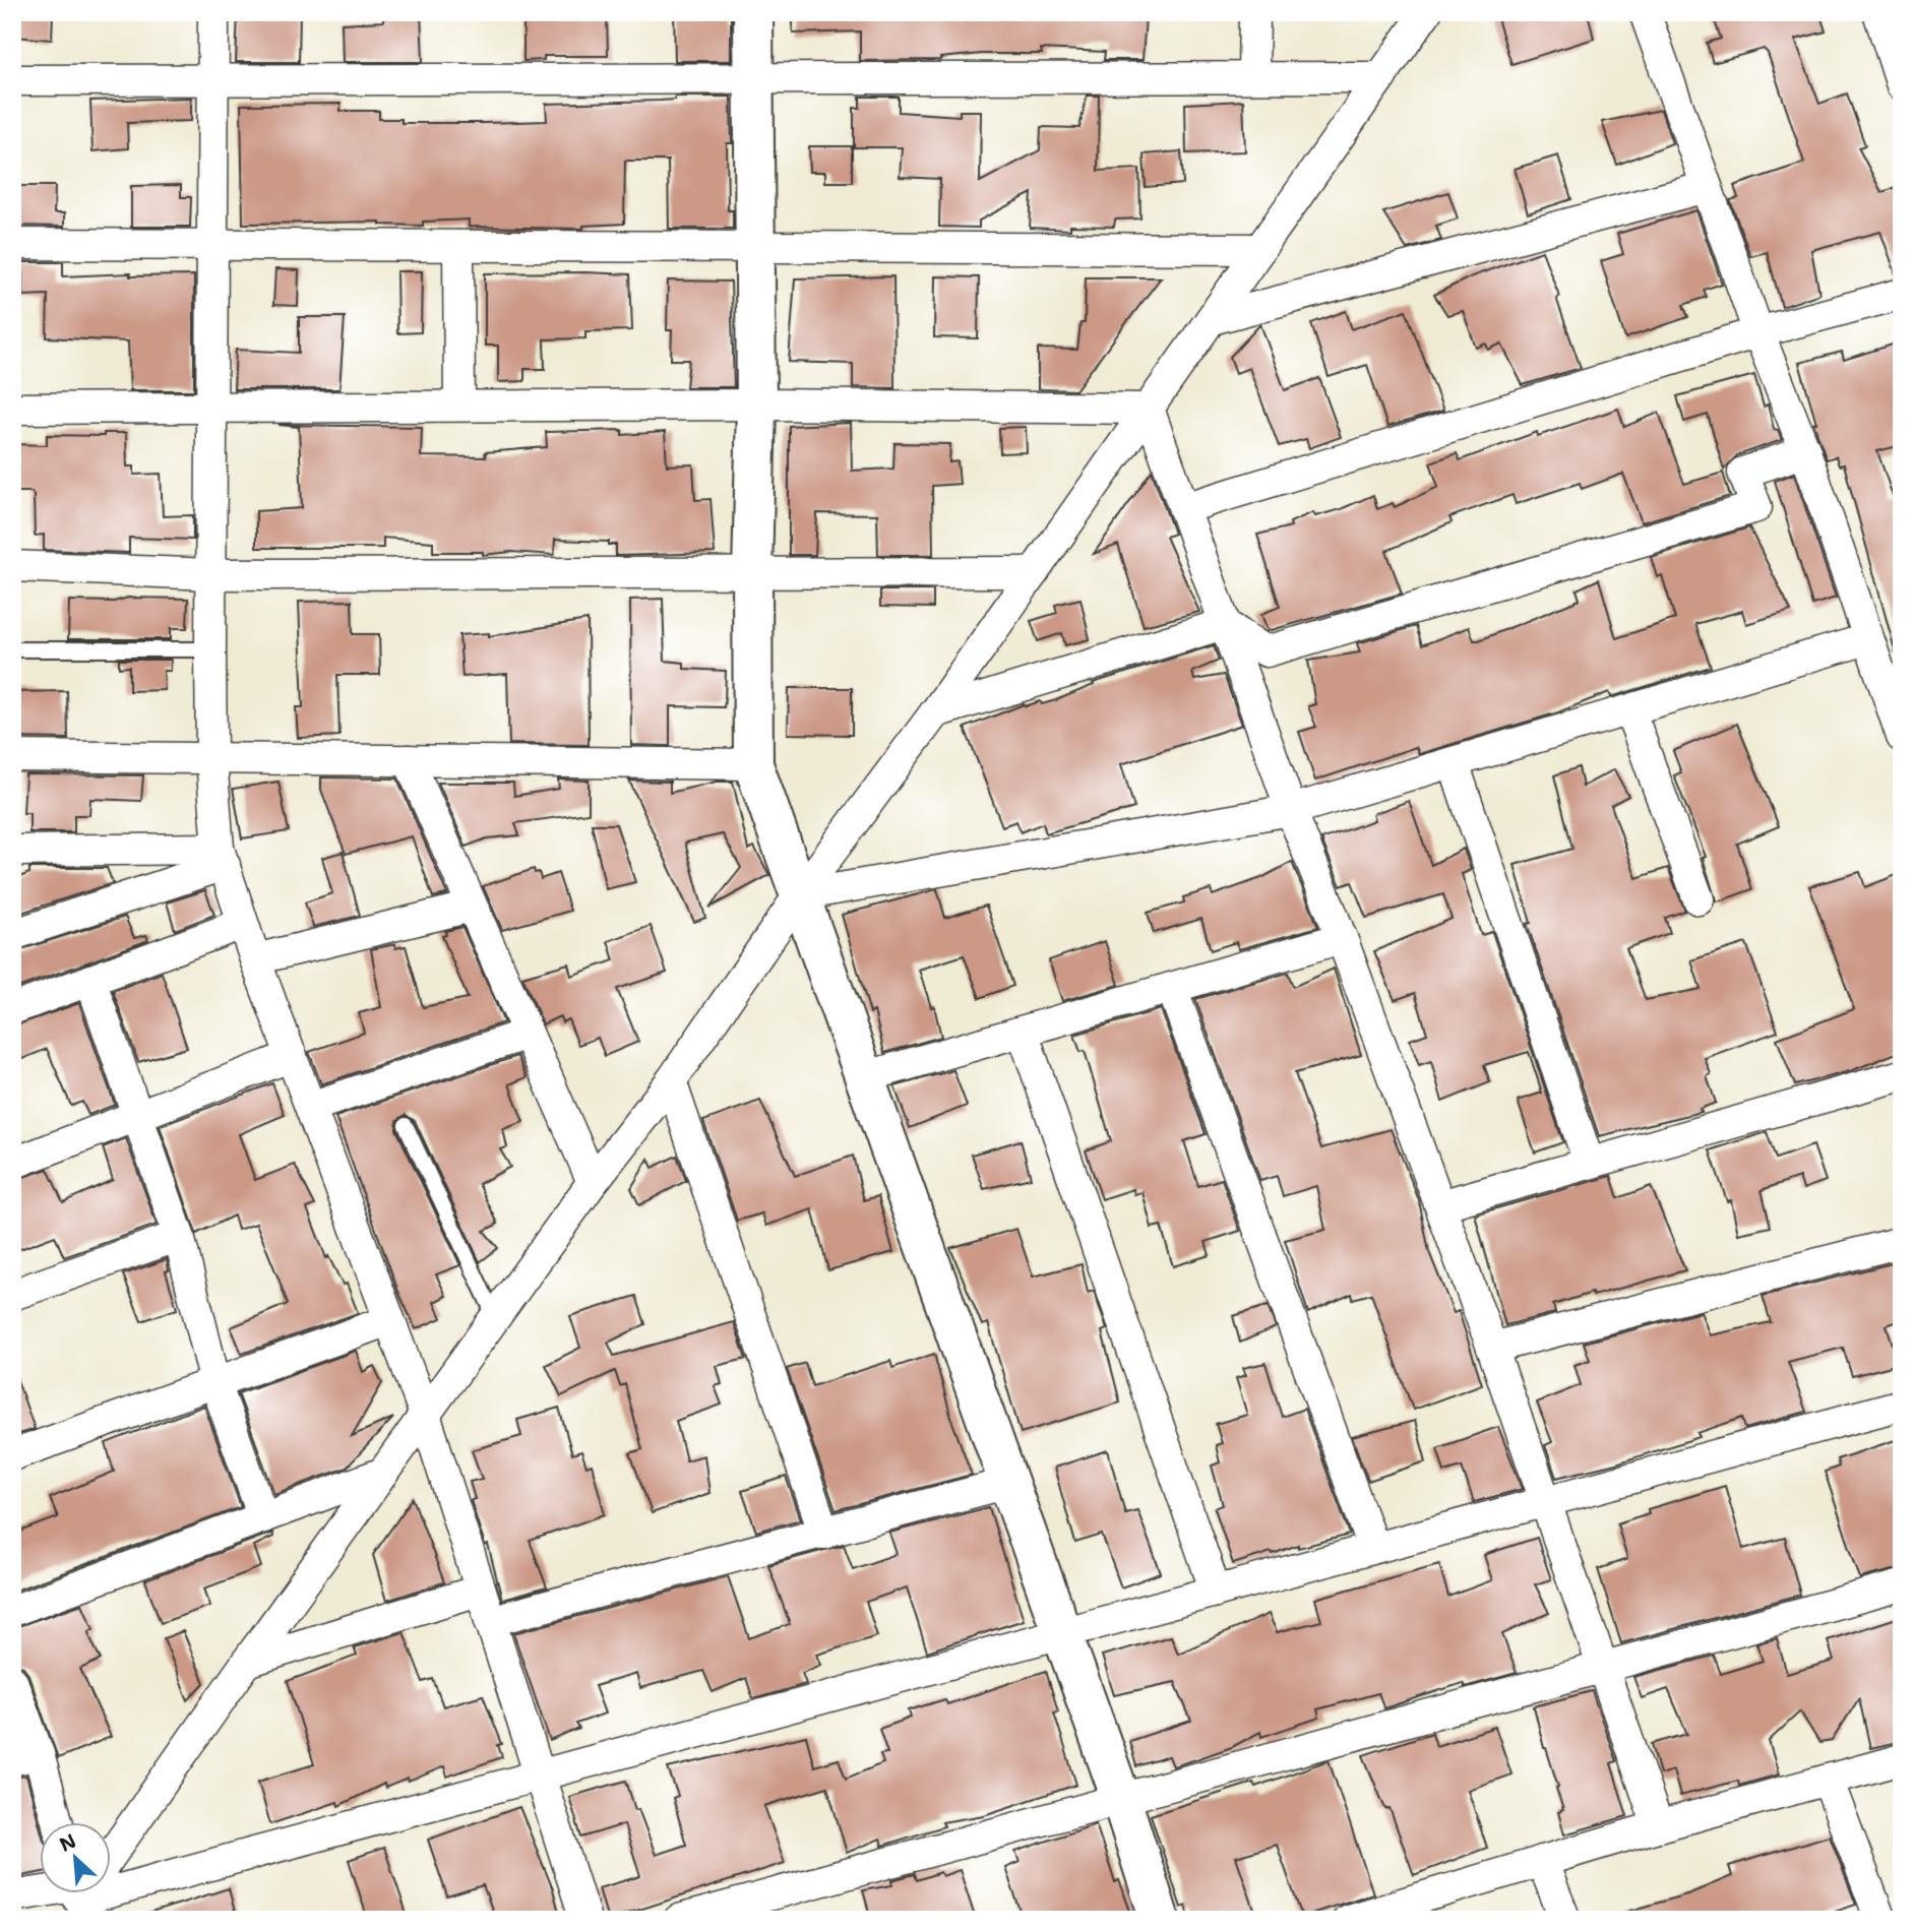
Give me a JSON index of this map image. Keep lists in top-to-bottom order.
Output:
{
  "north": "top left"
}
